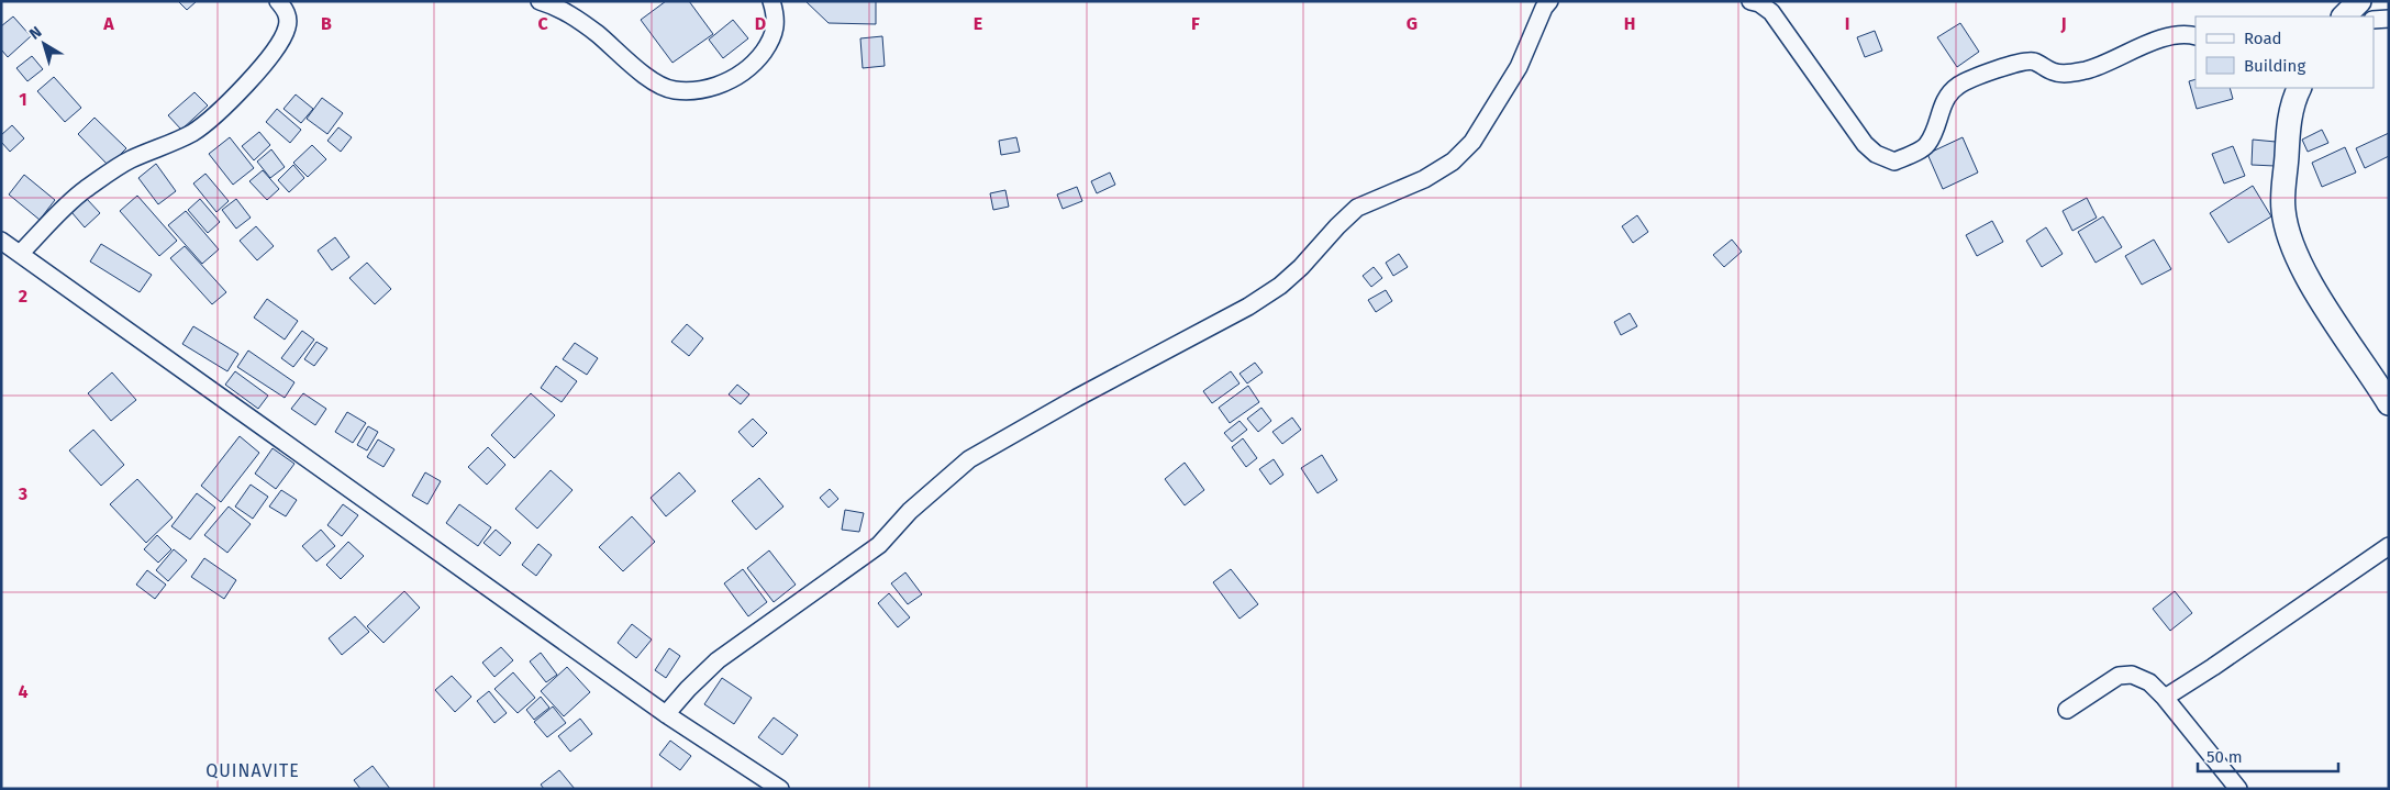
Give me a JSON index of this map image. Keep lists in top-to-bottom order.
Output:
{
  "districts": ["QUINAVITE"],
  "legend": ["Road", "Building"],
  "scale_bar": "50 m",
  "north": "top left",
  "grid": {
    "columns": [
      "A",
      "B",
      "C",
      "D",
      "E",
      "F",
      "G",
      "H",
      "I",
      "J"
    ],
    "rows": [
      "1",
      "2",
      "3",
      "4"
    ]
  }
}
